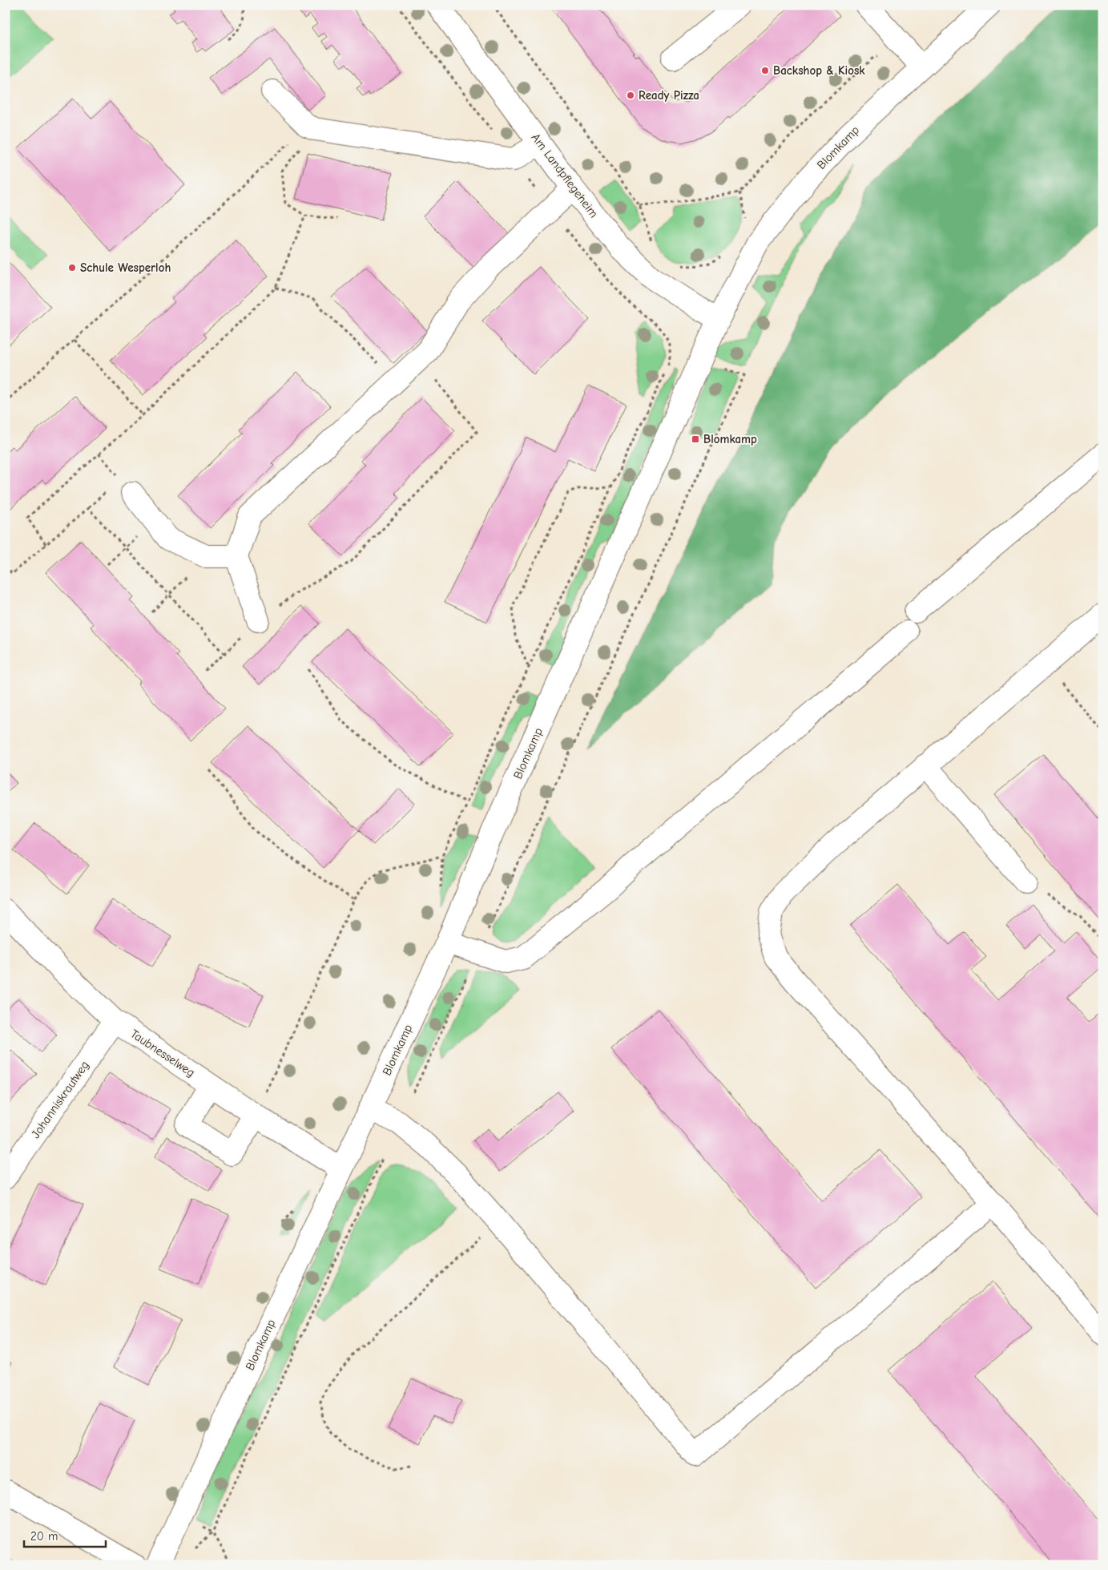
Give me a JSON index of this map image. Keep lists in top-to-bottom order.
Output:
{
  "streets": {
    "street": [
      "Blomkamp",
      "Am Landpflegeheim",
      "Taubnesselweg",
      "Johanniskrautweg"
    ]
  },
  "crossings": [
    ["Blomkamp", "Am Landpflegeheim"],
    ["Blomkamp", "Taubnesselweg"],
    ["Taubnesselweg", "Johanniskrautweg"]
  ],
  "places": {
    "other": ["Backshop & Kiosk", "Ready Pizza", "Schule Wesperloh"],
    "transit": ["Blomkamp"]
  },
  "scale_bar": "20 m"
}
